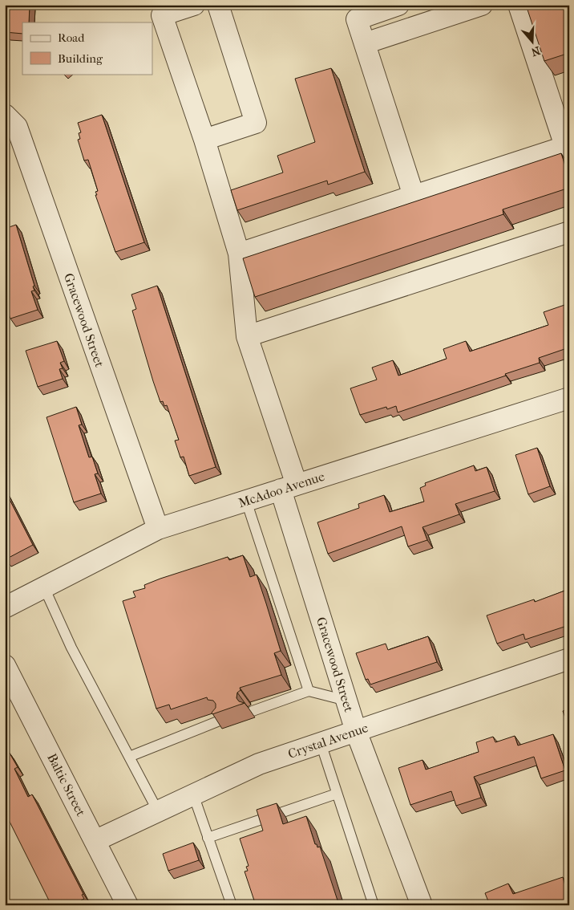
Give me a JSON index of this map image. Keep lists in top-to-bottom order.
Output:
{
  "streets": {
    "street": [
      "Gracewood Street",
      "McAdoo Avenue",
      "Crystal Avenue",
      "Baltic Street"
    ]
  },
  "crossings": [
    ["Gracewood Street", "McAdoo Avenue"],
    ["Gracewood Street", "Crystal Avenue"],
    ["Crystal Avenue", "Baltic Street"]
  ],
  "legend": ["Road", "Building"],
  "north": "bottom"
}
